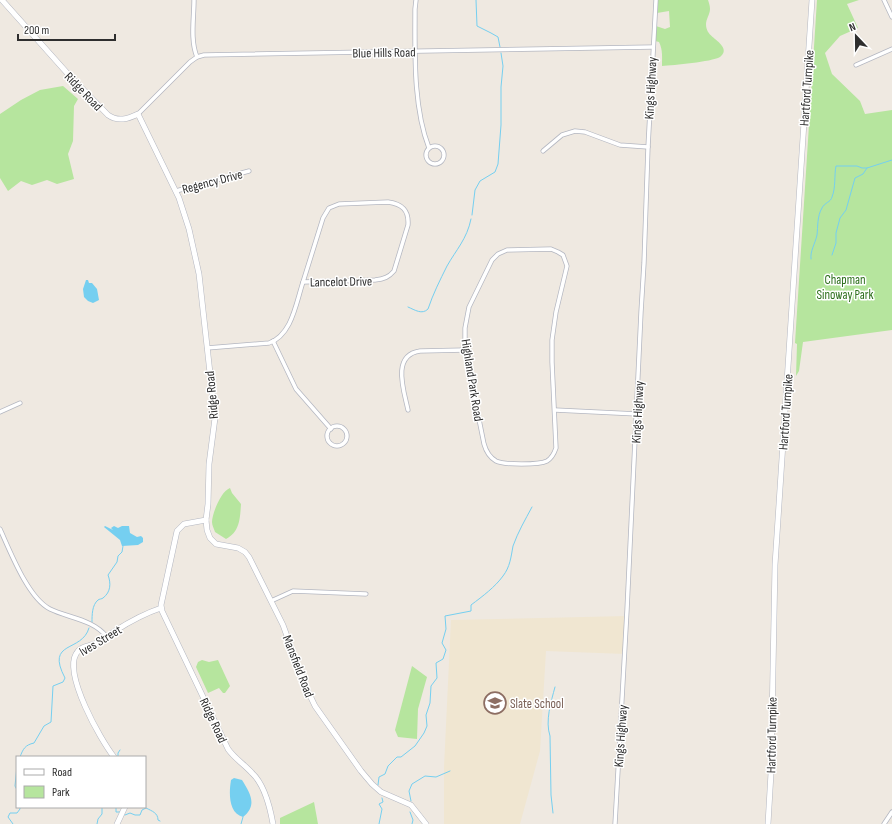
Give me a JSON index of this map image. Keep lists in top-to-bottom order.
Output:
{
  "streets": {
    "street": [
      "Blue Hills Road",
      "Kings Highway",
      "Hartford Turnpike",
      "Ridge Road",
      "Regency Drive",
      "Lancelot Drive",
      "Highland Park Road",
      "Ives Street",
      "Mansfield Road"
    ]
  },
  "crossings": [
    ["Blue Hills Road", "Kings Highway"],
    ["Ridge Road", "Regency Drive"],
    ["Ridge Road", "Ives Street"],
    ["Ridge Road", "Mansfield Road"]
  ],
  "parks": ["Chapman Sinoway Park"],
  "places": {
    "school or university": ["Slate School"]
  },
  "legend": ["Road", "Park"],
  "scale_bar": "200 m",
  "north": "top"
}
